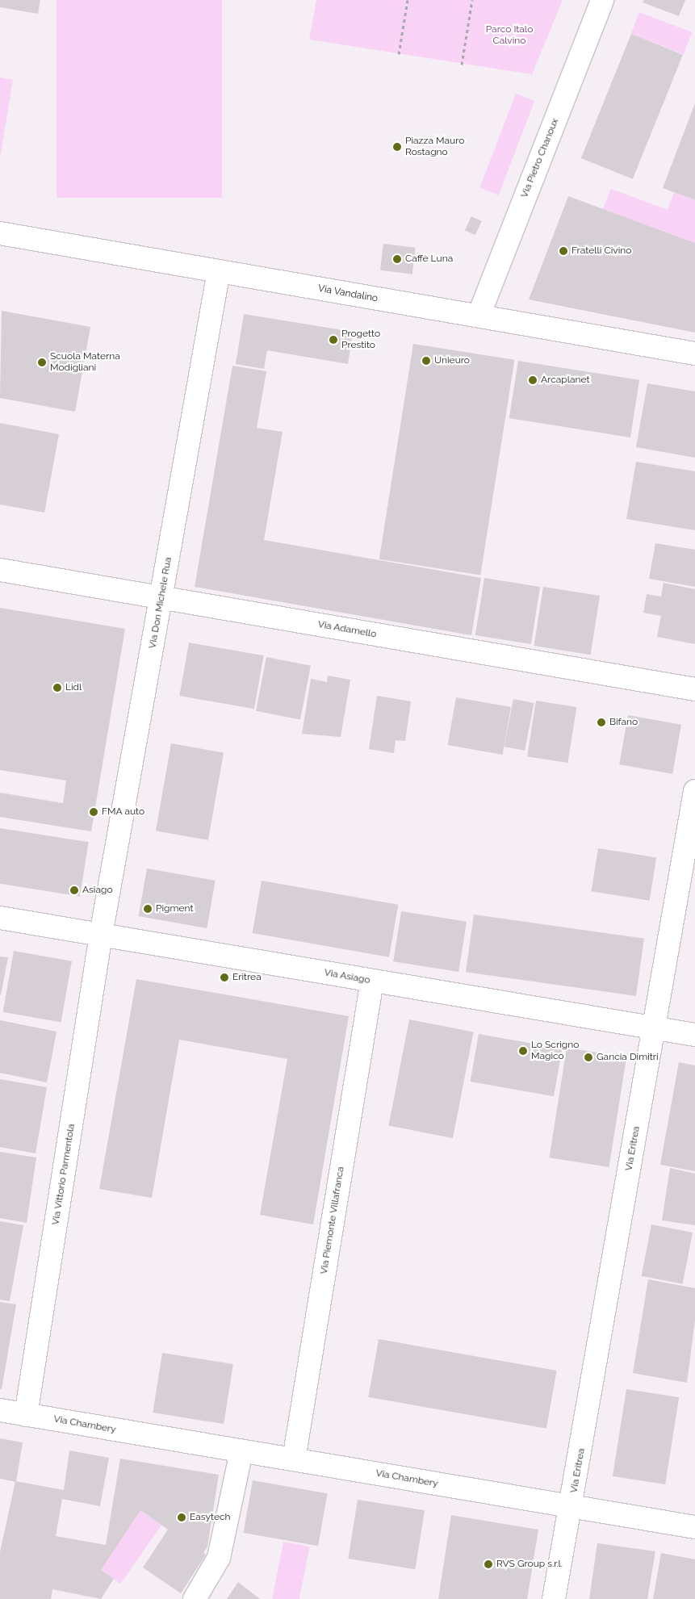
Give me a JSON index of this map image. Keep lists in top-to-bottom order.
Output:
{
  "streets": {
    "street": [
      "Via Pietro Chanoux",
      "Via Vandalino",
      "Via Don Michele Rua",
      "Via Adamello",
      "Via Asiago",
      "Via Eritrea",
      "Via Vittorio Parmentola",
      "Via Piemonte Villafranca",
      "Via Chambery"
    ]
  },
  "crossings": [
    ["Via Pietro Chanoux", "Via Vandalino"],
    ["Via Vandalino", "Via Don Michele Rua"],
    ["Via Don Michele Rua", "Via Adamello"],
    ["Via Don Michele Rua", "Via Asiago"],
    ["Via Don Michele Rua", "Via Vittorio Parmentola"],
    ["Via Asiago", "Via Eritrea"],
    ["Via Asiago", "Via Vittorio Parmentola"],
    ["Via Asiago", "Via Piemonte Villafranca"],
    ["Via Eritrea", "Via Chambery"],
    ["Via Vittorio Parmentola", "Via Chambery"],
    ["Via Piemonte Villafranca", "Via Chambery"]
  ],
  "parks": ["Parco Italo Calvino"],
  "places": [
    "Piazza Mauro Rostagno",
    "Fratelli Civino",
    "Caffè Luna",
    "Progetto Prestito",
    "Unieuro",
    "Scuola Materna Modigliani",
    "Arcaplanet",
    "Lidl",
    "Bifano",
    "FMA auto",
    "Asiago",
    "Pigment",
    "Eritrea",
    "Lo Scrigno Magico",
    "Gancia Dimitri",
    "Easytech",
    "RVS Group s.r.l."
  ]
}
